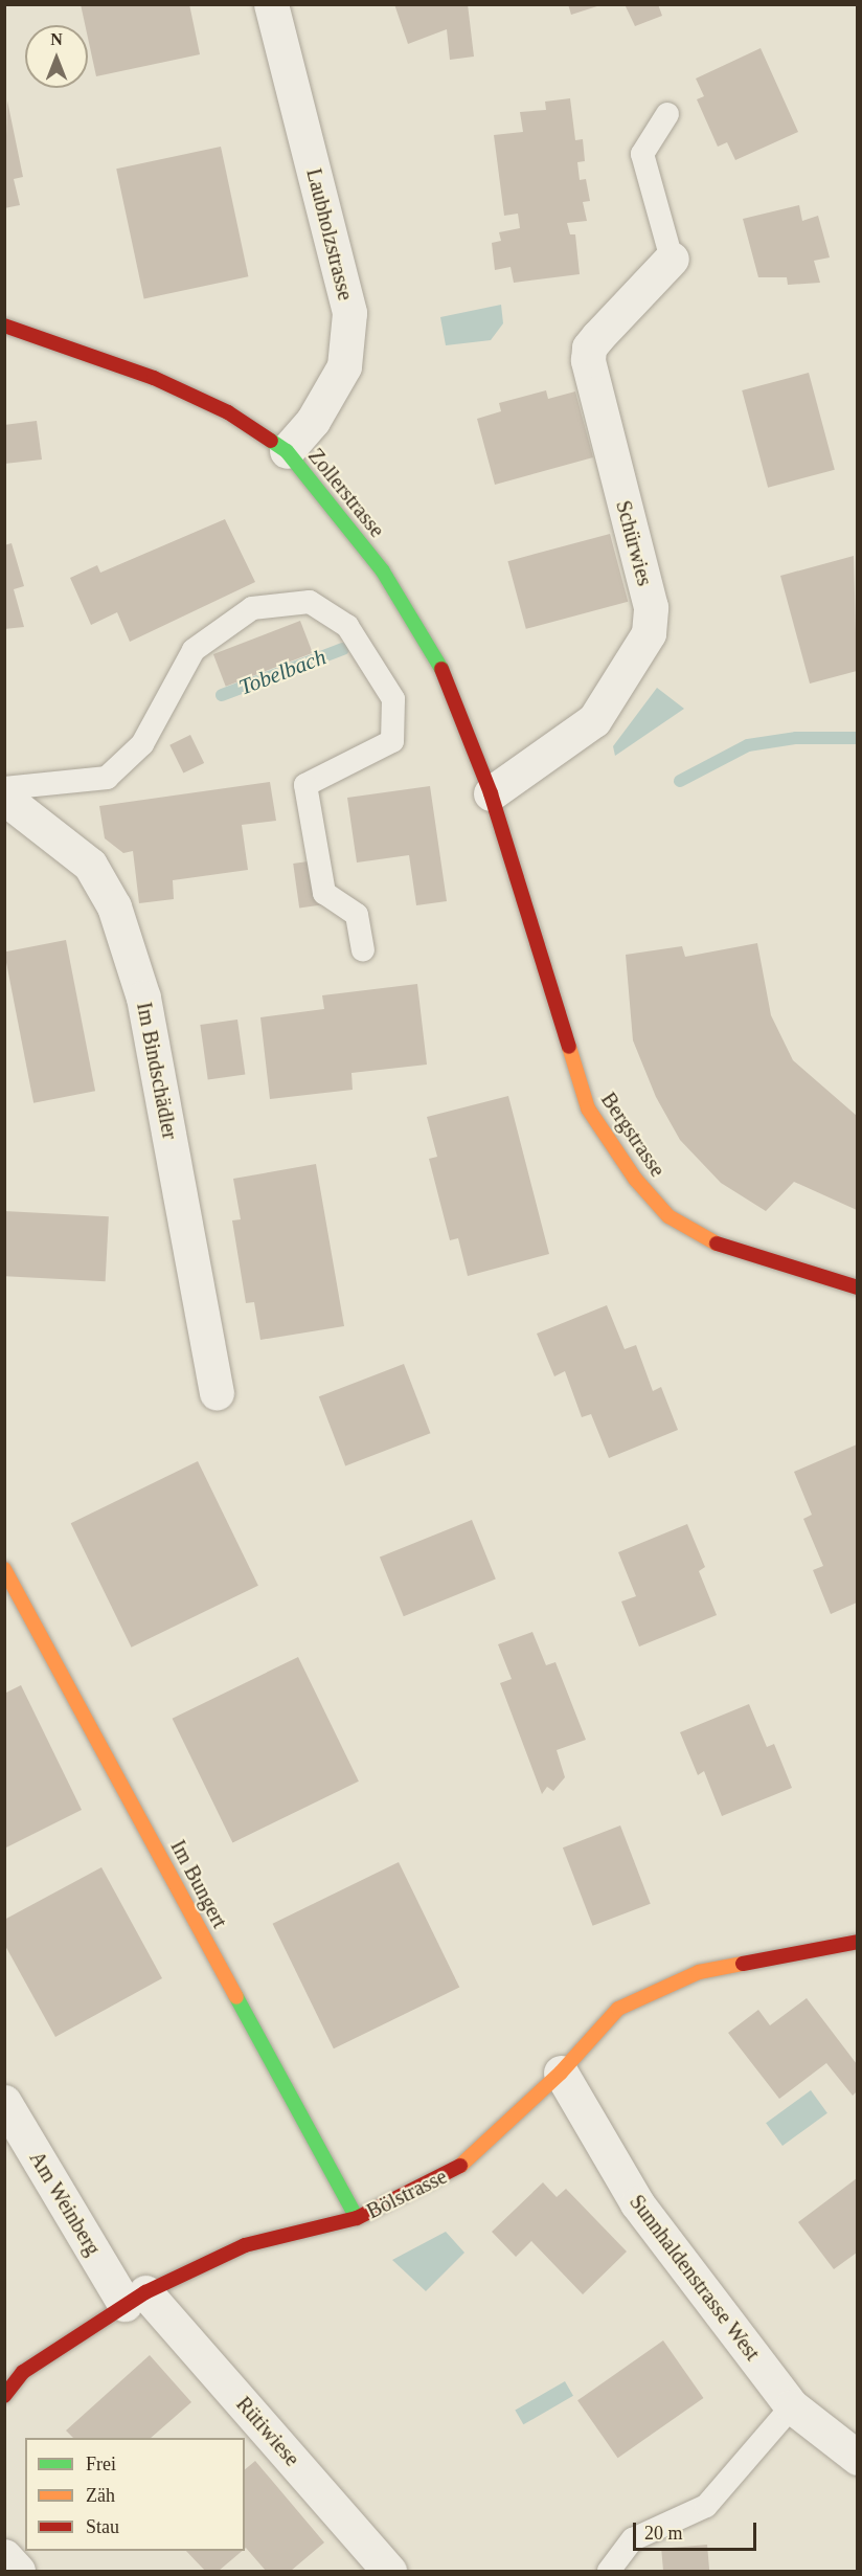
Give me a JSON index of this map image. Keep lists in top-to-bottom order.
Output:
{
  "streets": {
    "street": [
      "Laubholzstrasse",
      "Zollerstrasse",
      "Schürwies",
      "Im Bindschädler",
      "Bergstrasse",
      "Im Bungert",
      "Bölstrasse",
      "Am Weinberg",
      "Sunnhaldenstrasse West",
      "Rütiwiese"
    ]
  },
  "crossings": [
    ["Laubholzstrasse", "Zollerstrasse"],
    ["Zollerstrasse", "Schürwies"],
    ["Zollerstrasse", "Bergstrasse"],
    ["Im Bungert", "Bölstrasse"],
    ["Bölstrasse", "Am Weinberg"],
    ["Bölstrasse", "Sunnhaldenstrasse West"],
    ["Bölstrasse", "Rütiwiese"],
    ["Am Weinberg", "Rütiwiese"]
  ],
  "water": ["Tobelbach"],
  "legend": ["Frei", "Zäh", "Stau"],
  "scale_bar": "20 m",
  "north": "top"
}
